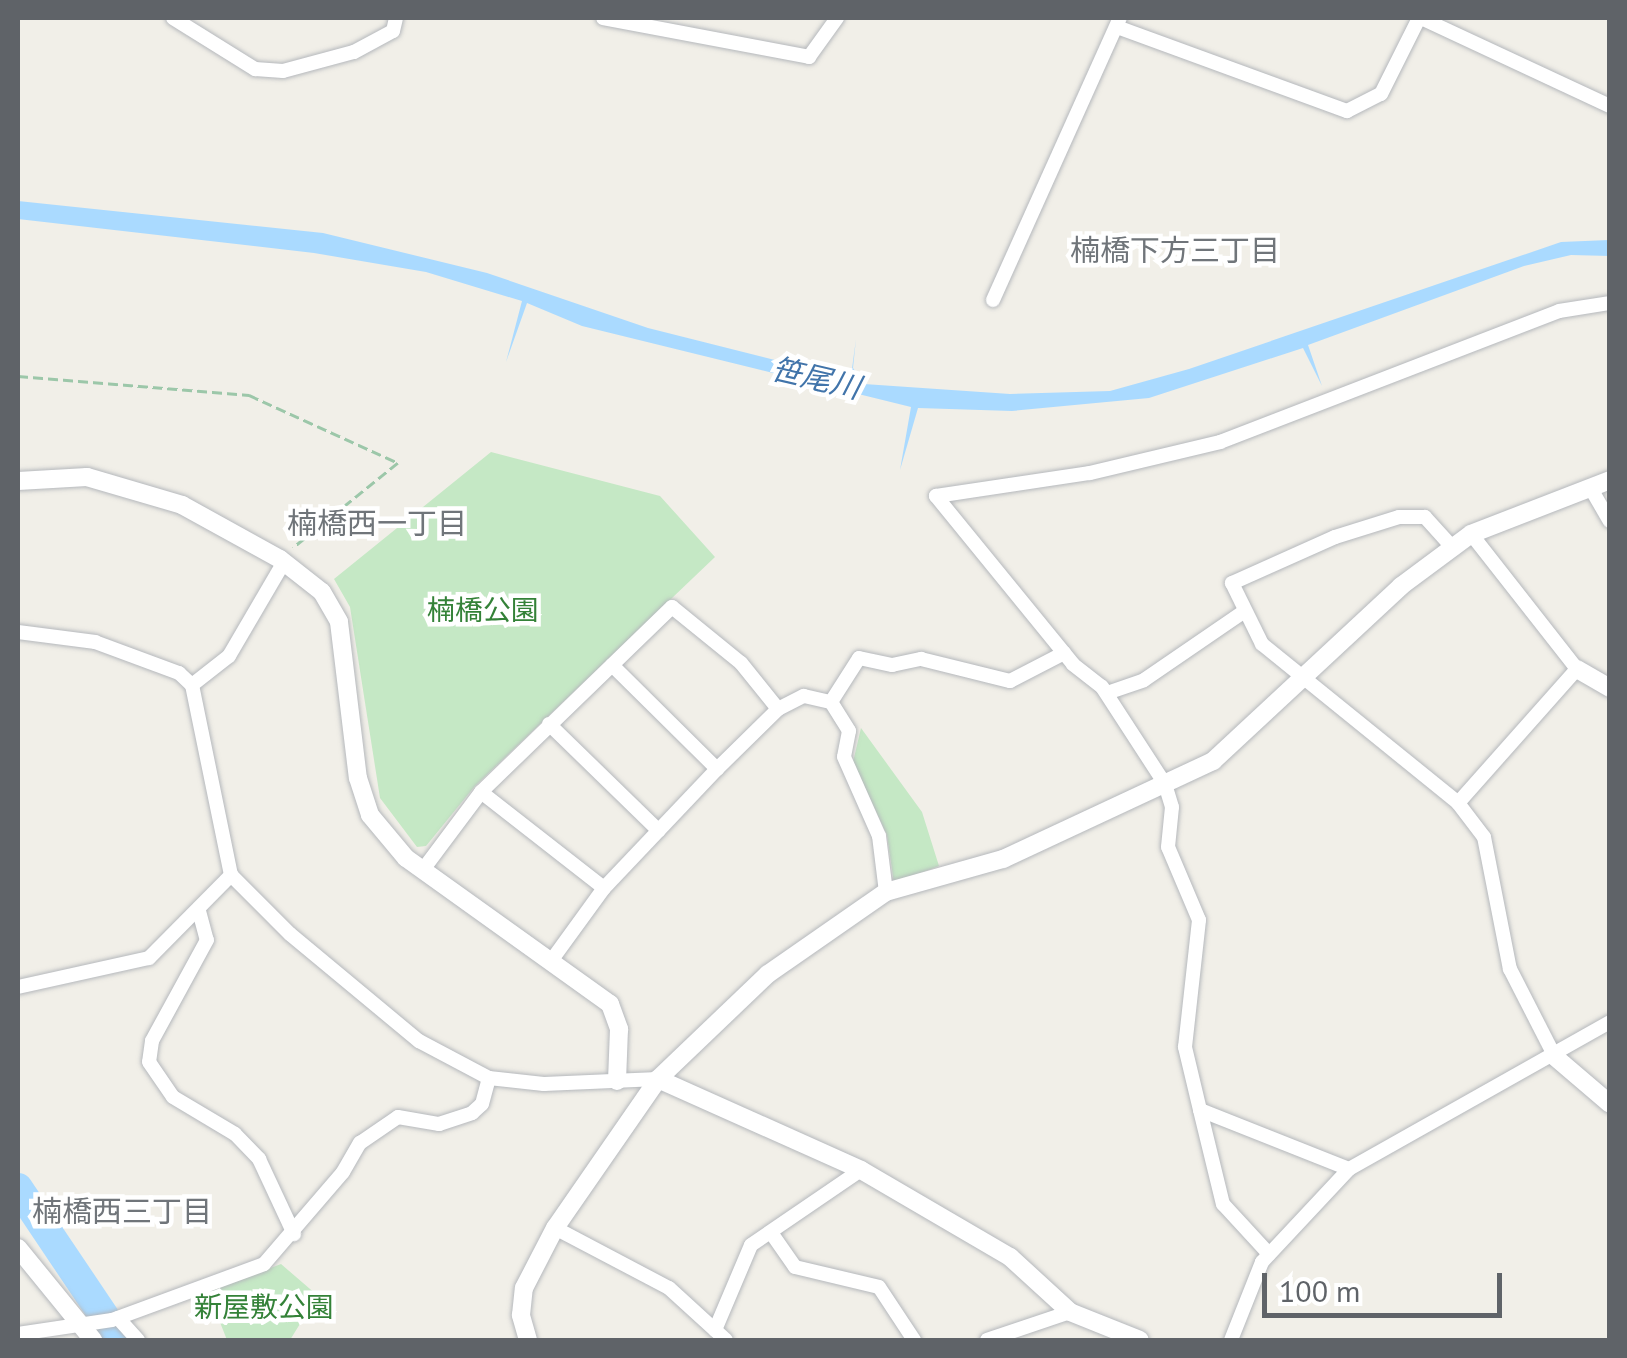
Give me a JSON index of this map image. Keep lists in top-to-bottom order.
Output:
{
  "districts": ["楠橋下方三丁目", "楠橋西一丁目", "楠橋西三丁目"],
  "water": ["笹尾川"],
  "parks": ["楠橋公園", "新屋敷公園"],
  "scale_bar": "100 m"
}
